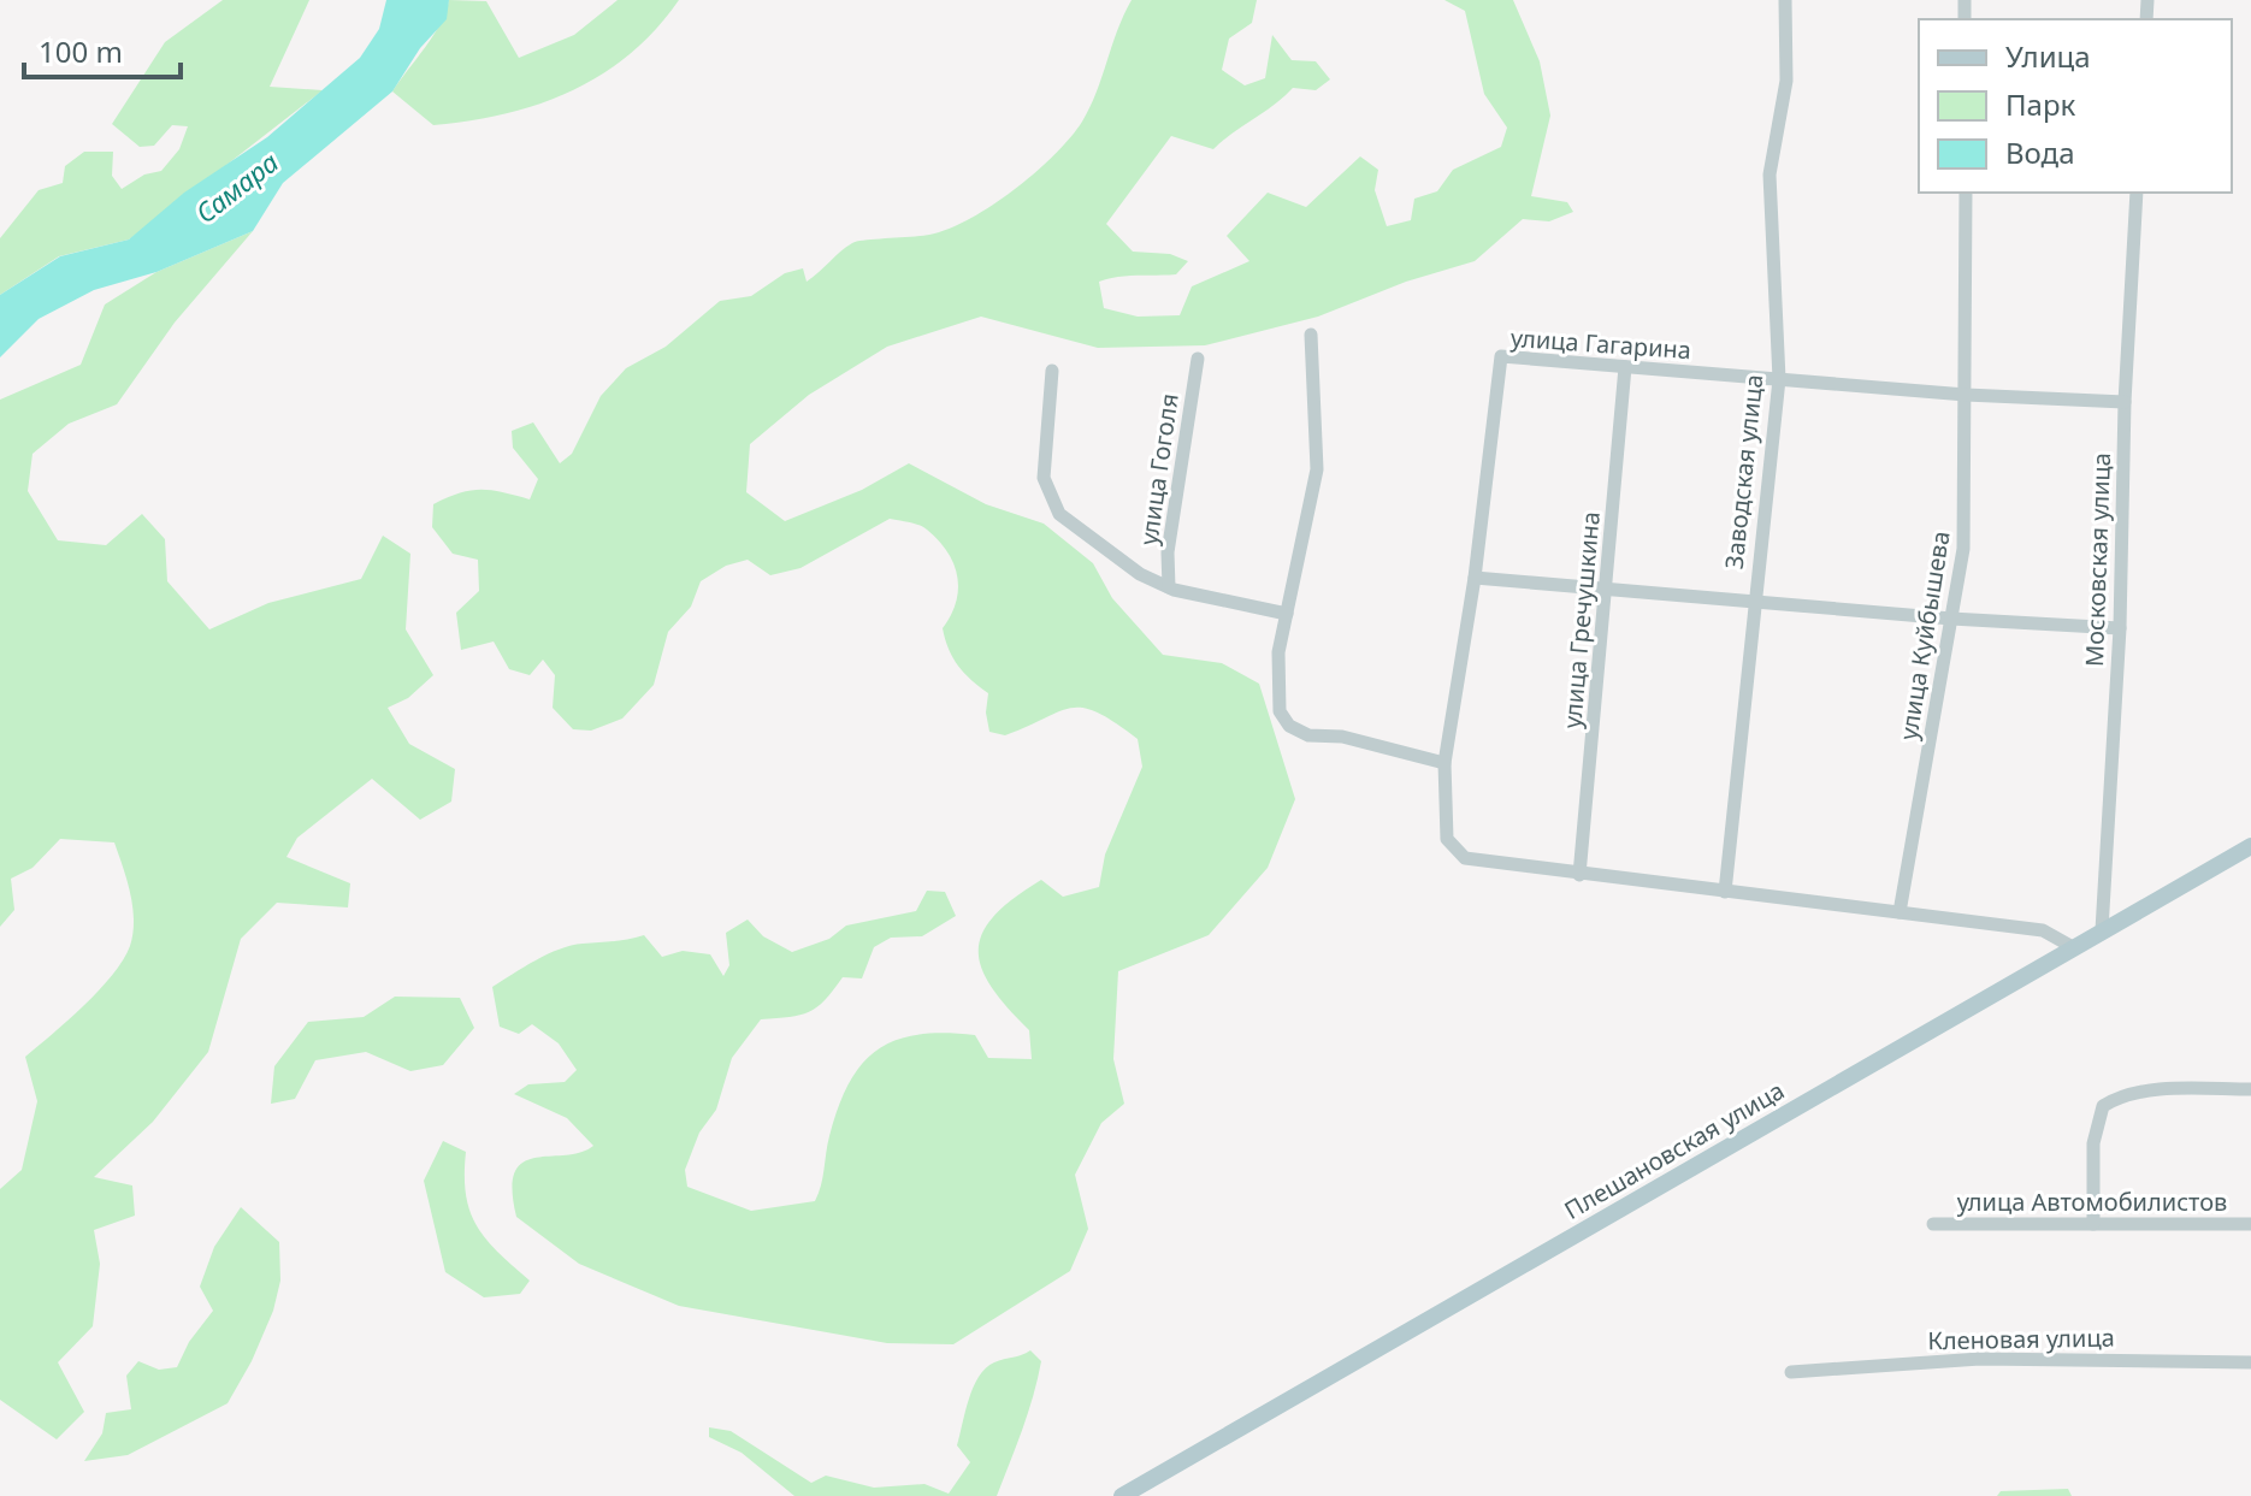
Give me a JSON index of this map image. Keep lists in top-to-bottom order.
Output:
{
  "streets": {
    "main road": ["Плешановская улица"],
    "street": [
      "улица Гагарина",
      "улица Гоголя",
      "Заводская улица",
      "Московская улица",
      "улица Гречушкина",
      "улица Куйбышева",
      "улица Автомобилистов",
      "Кленовая улица"
    ]
  },
  "crossings": [
    ["улица Гагарина", "Заводская улица"],
    ["улица Гагарина", "Московская улица"],
    ["улица Гагарина", "улица Гречушкина"],
    ["улица Гагарина", "улица Куйбышева"],
    ["Московская улица", "Плешановская улица"]
  ],
  "water": ["Самара"],
  "legend": ["Улица", "Парк", "Вода"],
  "scale_bar": "100 m"
}
